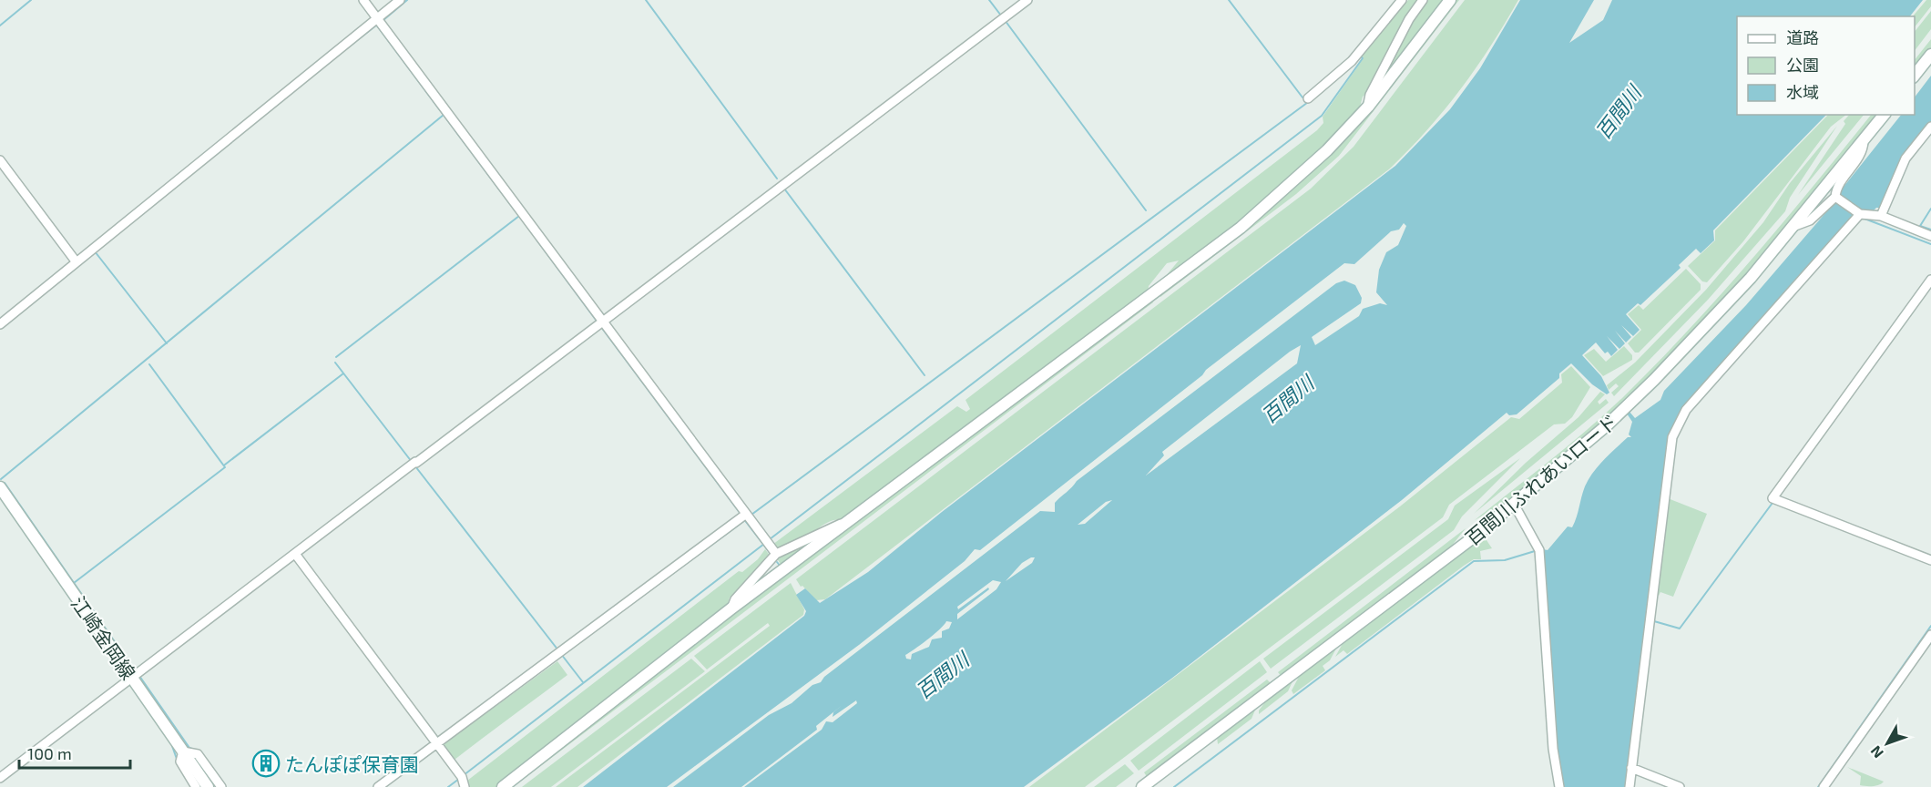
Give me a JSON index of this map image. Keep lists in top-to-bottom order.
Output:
{
  "streets": {
    "street": ["百間川ふれあいロード", "江崎金岡線"]
  },
  "water": ["百間川"],
  "places": {
    "building": ["たんぽぽ保育園"]
  },
  "legend": ["道路", "公園", "水域"],
  "scale_bar": "100 m",
  "north": "bottom left"
}
